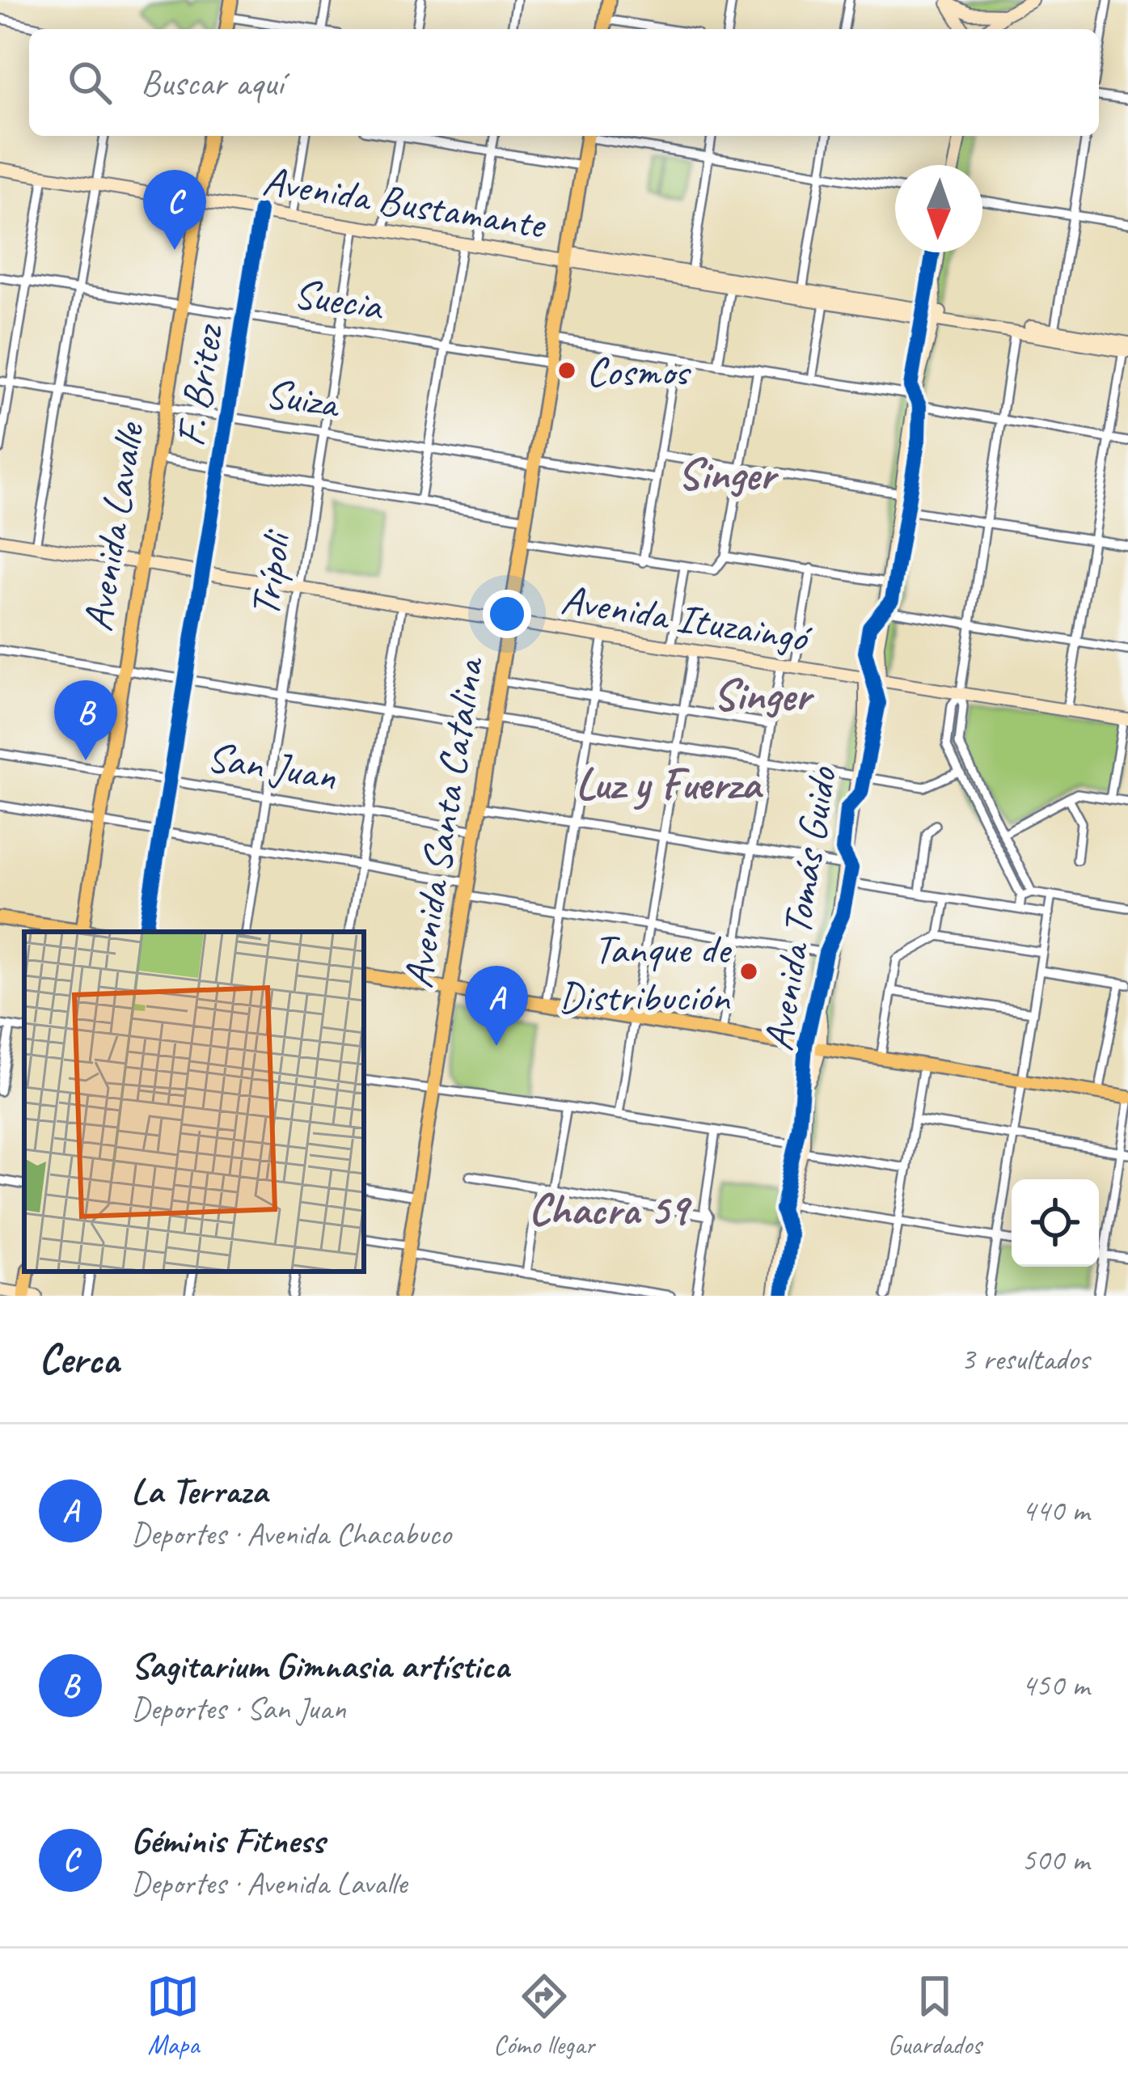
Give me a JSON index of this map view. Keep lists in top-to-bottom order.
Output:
{
  "streets": {
    "main road": [
      "Avenida Bustamante",
      "Avenida Lavalle",
      "Avenida Ituzaingó",
      "Avenida Santa Catalina",
      "Avenida Tomás Guido"
    ],
    "street": [
      "Suecia",
      "F. Britez",
      "Suiza",
      "Trípoli",
      "San Juan"
    ]
  },
  "crossings": [
    ["Avenida Bustamante", "F. Britez"],
    ["Avenida Bustamante", "Avenida Lavalle"],
    ["Avenida Bustamante", "Trípoli"],
    ["Avenida Bustamante", "Avenida Santa Catalina"],
    ["Avenida Bustamante", "Avenida Tomás Guido"],
    ["Suecia", "F. Britez"],
    ["Suecia", "Avenida Lavalle"],
    ["Suecia", "Trípoli"],
    ["Suecia", "Avenida Santa Catalina"],
    ["F. Britez", "Suiza"],
    ["F. Britez", "Avenida Ituzaingó"],
    ["F. Britez", "San Juan"],
    ["Suiza", "Avenida Lavalle"],
    ["Suiza", "Trípoli"],
    ["Suiza", "Avenida Santa Catalina"],
    ["Avenida Lavalle", "Avenida Ituzaingó"],
    ["Avenida Lavalle", "San Juan"],
    ["Trípoli", "Avenida Ituzaingó"],
    ["Trípoli", "San Juan"],
    ["Avenida Ituzaingó", "Avenida Santa Catalina"],
    ["Avenida Ituzaingó", "Avenida Tomás Guido"],
    ["San Juan", "Avenida Santa Catalina"]
  ],
  "districts": [
    "Singer",
    "Singer",
    "Luz y Fuerza",
    "Chacra 59"
  ],
  "places": ["Cosmos", "Tanque de Distribución"],
  "north": "bottom",
  "page": {
    "search": "Buscar aquí",
    "pins": ["C", "B", "A"],
    "heading": ["Cerca", "3 resultados"],
    "list": [
      {
        "mark": "A",
        "name": "La Terraza",
        "note": "Deportes · Avenida Chacabuco",
        "value": "440 m"
      },
      {
        "mark": "B",
        "name": "Sagitarium Gimnasia artística",
        "note": "Deportes · San Juan",
        "value": "450 m"
      },
      {
        "mark": "C",
        "name": "Géminis Fitness",
        "note": "Deportes · Avenida Lavalle",
        "value": "500 m"
      }
    ],
    "nav": ["Mapa", "Cómo llegar", "Guardados"]
  }
}
